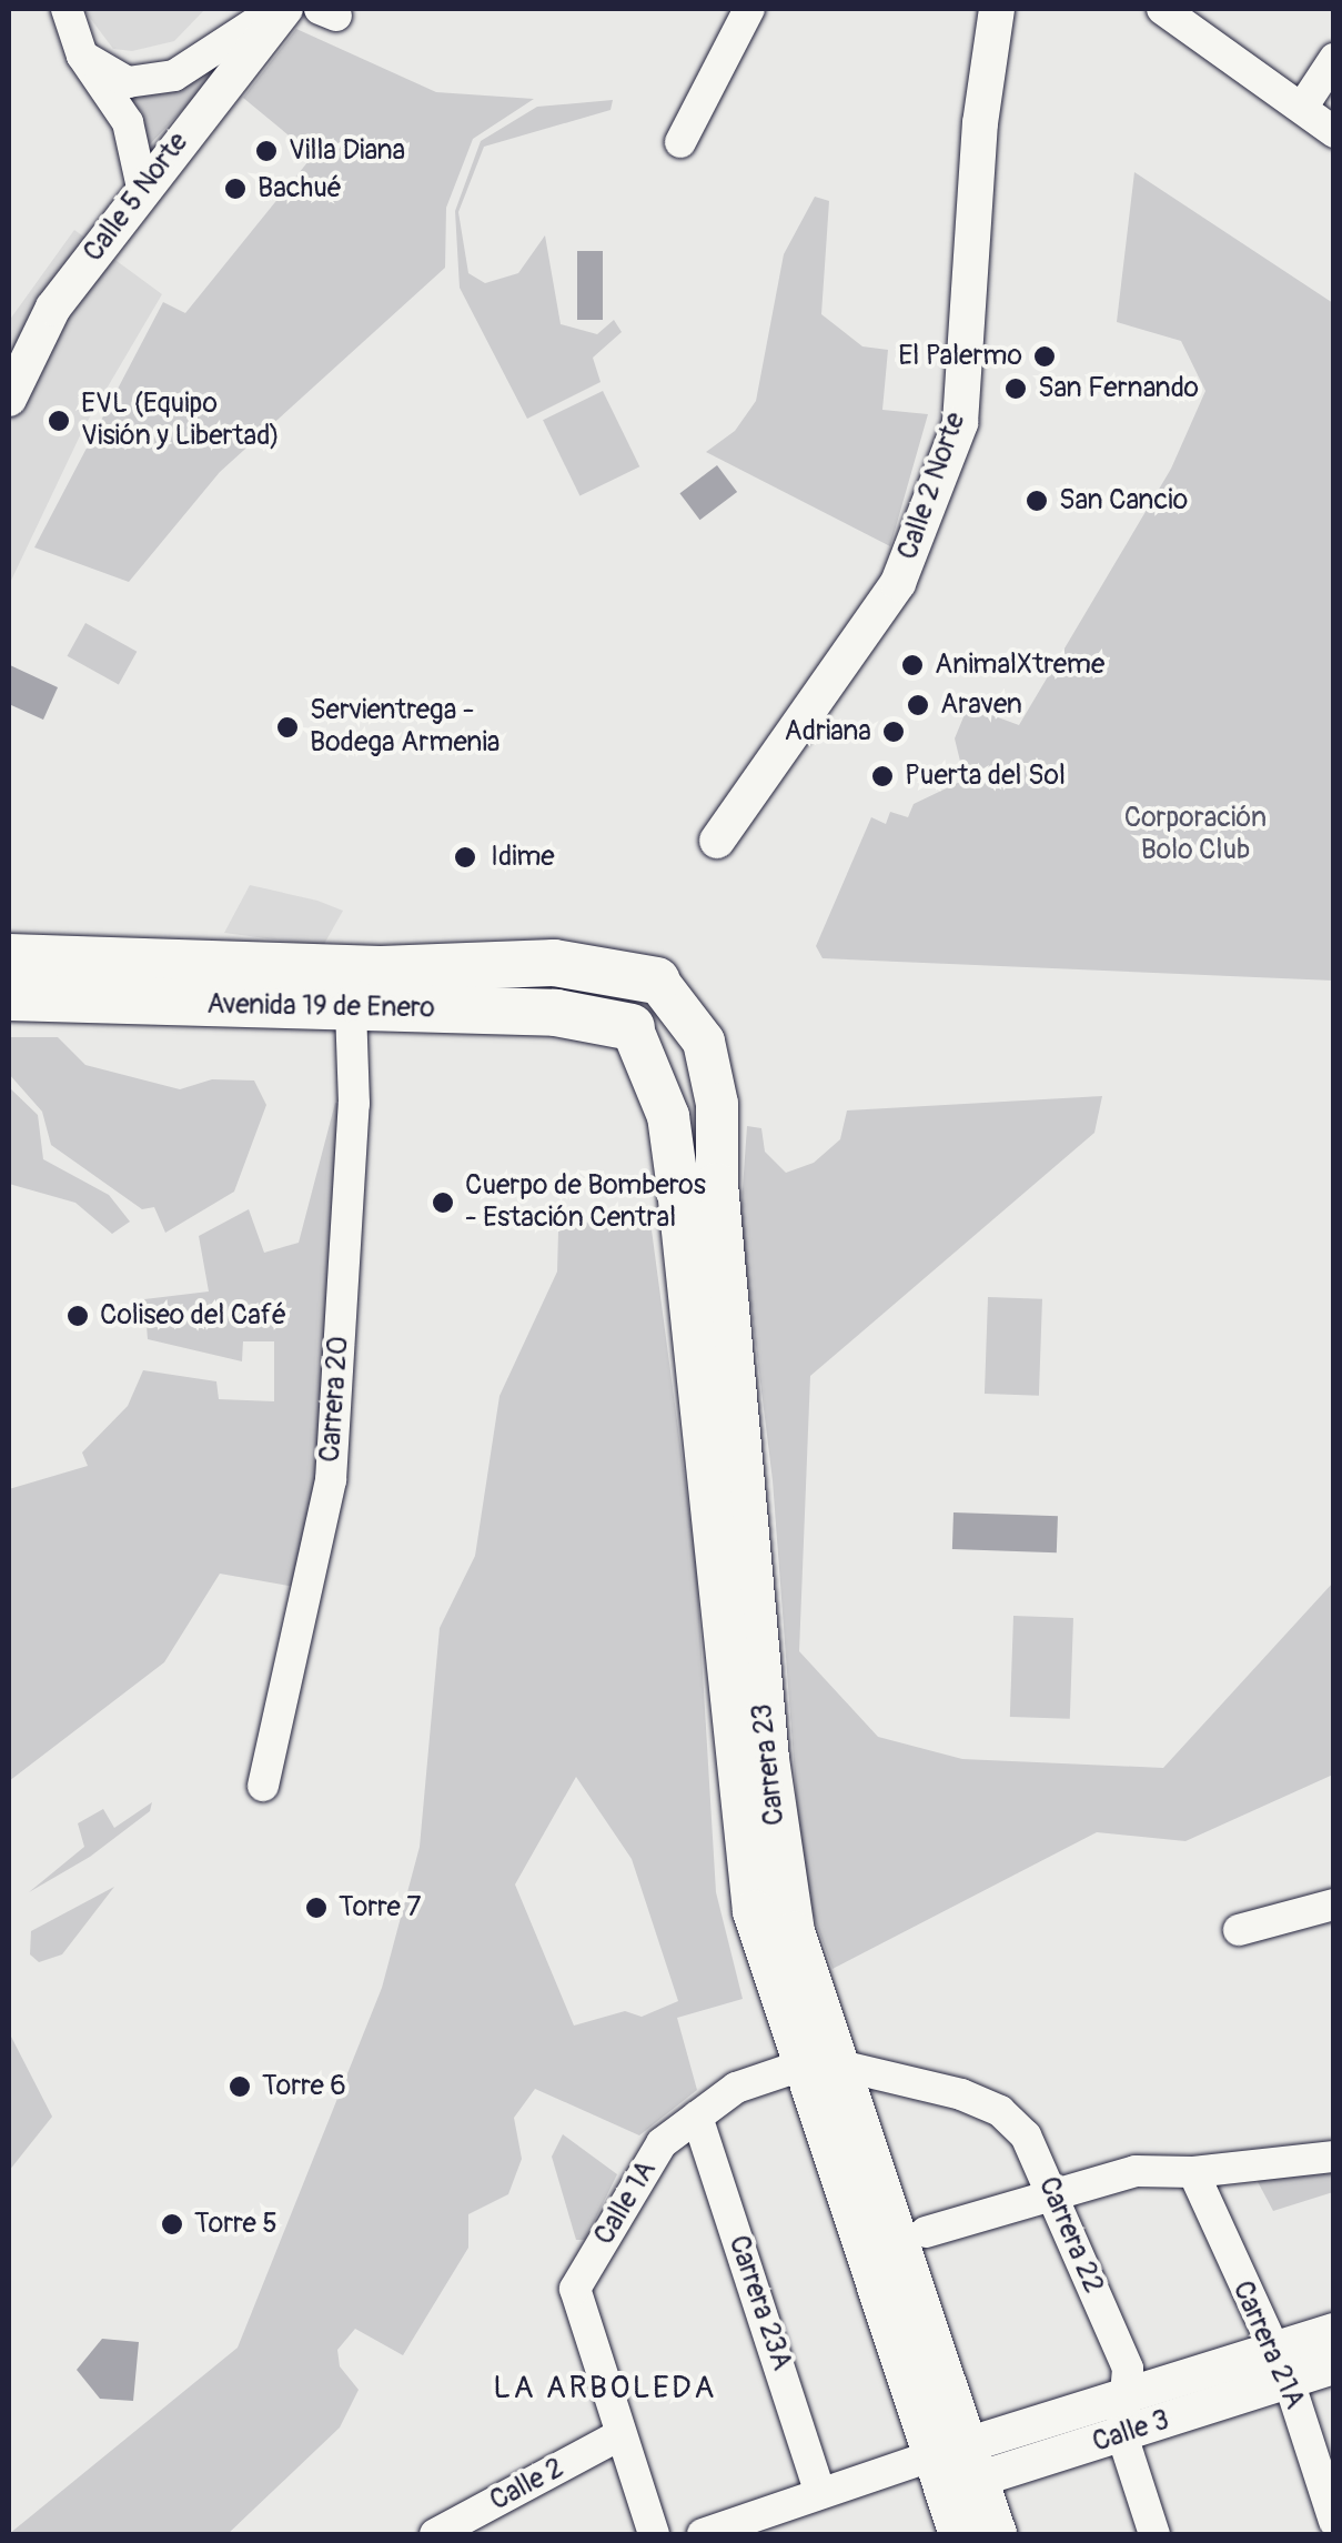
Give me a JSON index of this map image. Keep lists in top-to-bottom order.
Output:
{
  "streets": {
    "main road": ["Avenida 19 de Enero", "Carrera 23"],
    "street": [
      "Calle 5 Norte",
      "Calle 2 Norte",
      "Carrera 20",
      "Calle 1A",
      "Carrera 22",
      "Carrera 23A",
      "Carrera 21A",
      "Calle 3",
      "Calle 2"
    ]
  },
  "crossings": [
    ["Avenida 19 de Enero", "Carrera 20"],
    ["Avenida 19 de Enero", "Carrera 23"],
    ["Carrera 23", "Calle 1A"],
    ["Carrera 23", "Carrera 22"],
    ["Carrera 23", "Calle 3"],
    ["Calle 1A", "Carrera 22"],
    ["Calle 1A", "Carrera 23A"],
    ["Calle 1A", "Calle 2"],
    ["Carrera 22", "Calle 3"],
    ["Carrera 23A", "Calle 3"],
    ["Carrera 21A", "Calle 3"]
  ],
  "districts": ["LA ARBOLEDA"],
  "parks": ["Corporación Bolo Club"],
  "places": [
    "Villa Diana",
    "Bachué",
    "El Palermo",
    "San Fernando",
    "EVL (Equipo Visión y Libertad)",
    "San Cancio",
    "AnimalXtreme",
    "Araven",
    "Servientrega - Bodega Armenia",
    "Adriana",
    "Puerta del Sol",
    "Idime",
    "Cuerpo de Bomberos - Estación Central",
    "Coliseo del Café",
    "Torre 7",
    "Torre 6",
    "Torre 5"
  ]
}
